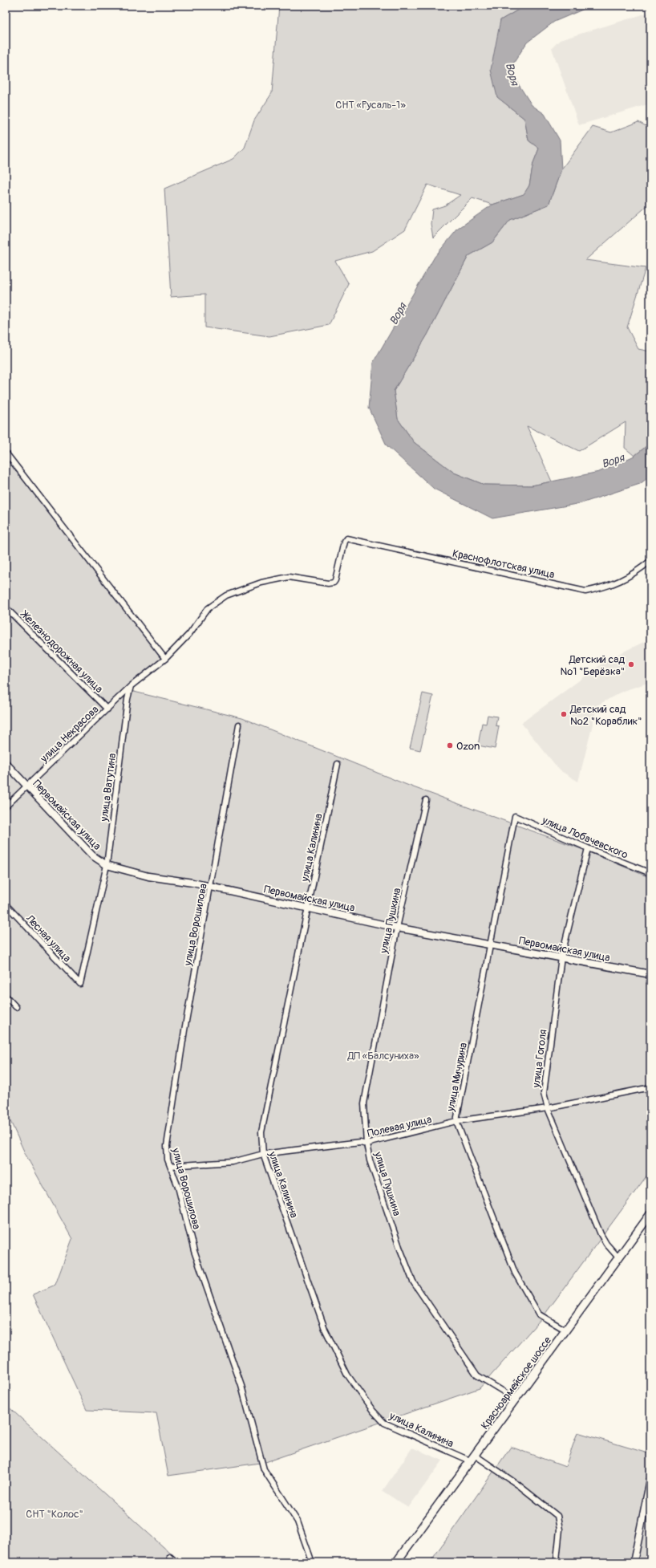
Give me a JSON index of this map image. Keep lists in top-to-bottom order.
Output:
{
  "streets": {
    "main road": ["Красноармейское шоссе"],
    "street": [
      "Краснофлотская улица",
      "Железнодорожная улица",
      "улица Некрасова",
      "улица Ватутина",
      "Первомайская улица",
      "улица Лобачевского",
      "улица Калинина",
      "улица Пушкина",
      "улица Ворошилова",
      "Лесная улица",
      "улица Гоголя",
      "улица Мичурина",
      "Полевая улица"
    ]
  },
  "crossings": [
    ["Краснофлотская улица", "улица Некрасова"],
    ["Железнодорожная улица", "улица Некрасова"],
    ["улица Некрасова", "улица Ватутина"],
    ["улица Некрасова", "Первомайская улица"],
    ["улица Ватутина", "Первомайская улица"],
    ["улица Ватутина", "Лесная улица"],
    ["Первомайская улица", "улица Калинина"],
    ["Первомайская улица", "улица Пушкина"],
    ["Первомайская улица", "улица Ворошилова"],
    ["Первомайская улица", "улица Гоголя"],
    ["Первомайская улица", "улица Мичурина"],
    ["улица Лобачевского", "улица Гоголя"],
    ["улица Лобачевского", "улица Мичурина"],
    ["улица Калинина", "Полевая улица"],
    ["улица Калинина", "Красноармейское шоссе"],
    ["улица Пушкина", "Полевая улица"],
    ["улица Пушкина", "Красноармейское шоссе"],
    ["улица Ворошилова", "Полевая улица"],
    ["улица Гоголя", "Полевая улица"],
    ["улица Гоголя", "Красноармейское шоссе"],
    ["улица Мичурина", "Полевая улица"],
    ["улица Мичурина", "Красноармейское шоссе"]
  ],
  "water": ["Воря"],
  "parks": ["СНТ «Русаль-1»", "ДП «Балсуниха»", "СНТ \"Колос\""],
  "places": ["Детский сад №1 \"Берёзка\"", "Детский сад №2 \"Кораблик\"", "Ozon"]
}
